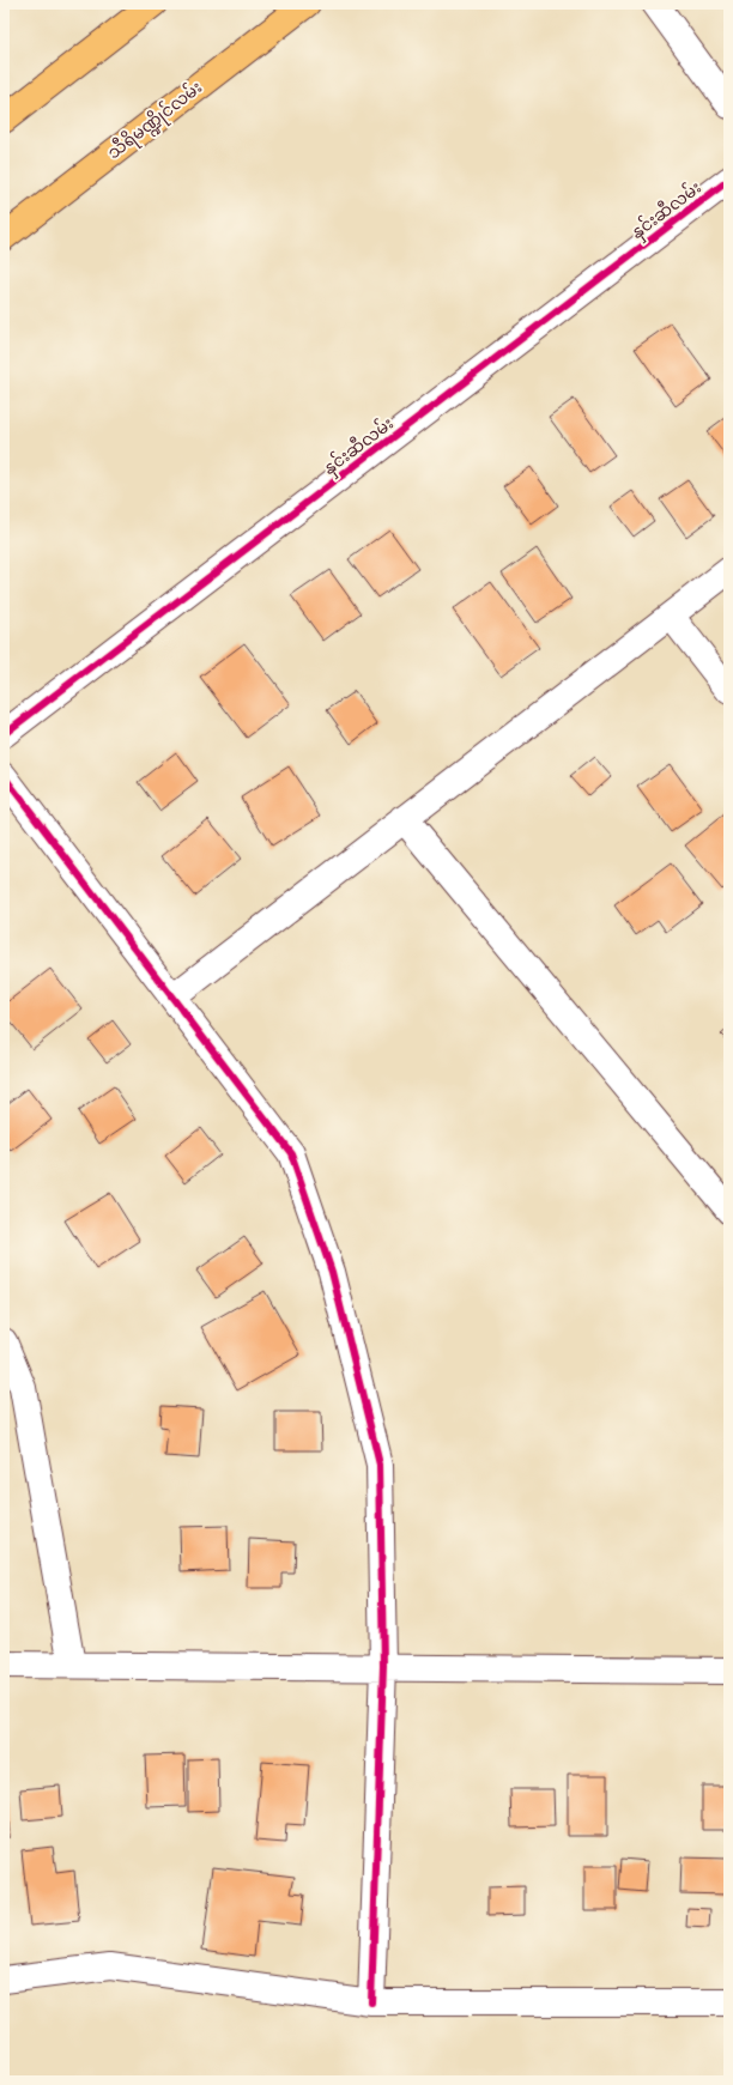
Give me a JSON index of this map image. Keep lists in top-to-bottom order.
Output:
{
  "streets": {
    "main road": ["သီရိမဏ္ဍိုင်လမ်း"],
    "street": ["နှင်းဆီလမ်း"]
  }
}
